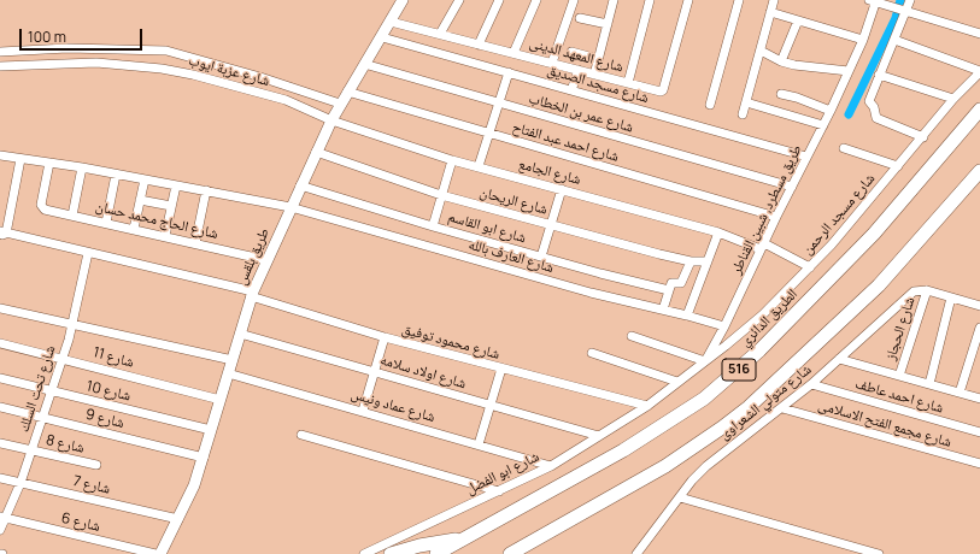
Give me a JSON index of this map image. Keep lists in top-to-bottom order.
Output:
{
  "streets": {
    "highway": ["الطريق الدائري", "516"],
    "main road": ["طريق بلقس"],
    "street": [
      "شارع المعهد الدينى",
      "شارع عزبة ايوب",
      "شارع مسجد الصديق",
      "شارع عمر بن الخطاب",
      "شارع احمد عبد الفتاح",
      "شارع الجامع",
      "شارع الريحان",
      "طريق مسطرد, شبين القناطر",
      "شارع مسجد الرحمن",
      "شارع الحاج محمد حسان",
      "شارع ابو القاسم",
      "شارع العارف بالله",
      "شارع الحجاز",
      "شارع محمود توفيق",
      "شارع 11",
      "شارع اولاد سلامه",
      "شارع تحت السلك",
      "شارع 10",
      "شارع احمد عاطف",
      "شارع متولي الشعراوى",
      "شارع عماد ونيس",
      "شارع 9",
      "شارع مجمع الفتح الاسلامى",
      "شارع 8",
      "شارع ابو الفضل",
      "شارع 7",
      "شارع 6"
    ]
  },
  "crossings": [
    ["شارع المعهد الدينى", "طريق بلقس"],
    ["شارع عزبة ايوب", "شارع الجامع"],
    ["شارع عزبة ايوب", "طريق بلقس"],
    ["شارع مسجد الصديق", "طريق مسطرد, شبين القناطر"],
    ["شارع مسجد الصديق", "طريق بلقس"],
    ["شارع عمر بن الخطاب", "طريق مسطرد, شبين القناطر"],
    ["شارع عمر بن الخطاب", "طريق بلقس"],
    ["شارع احمد عبد الفتاح", "طريق مسطرد, شبين القناطر"],
    ["شارع احمد عبد الفتاح", "طريق بلقس"],
    ["شارع الجامع", "طريق مسطرد, شبين القناطر"],
    ["شارع الجامع", "شارع مسجد الرحمن"],
    ["شارع الجامع", "طريق بلقس"],
    ["شارع الريحان", "طريق بلقس"],
    ["طريق مسطرد, شبين القناطر", "شارع مسجد الرحمن"],
    ["طريق مسطرد, شبين القناطر", "شارع العارف بالله"],
    ["طريق مسطرد, شبين القناطر", "شارع محمود توفيق"],
    ["طريق مسطرد, شبين القناطر", "شارع ابو الفضل"],
    ["شارع الحاج محمد حسان", "طريق بلقس"],
    ["شارع الحاج محمد حسان", "شارع العارف بالله"],
    ["شارع ابو القاسم", "طريق بلقس"],
    ["طريق بلقس", "شارع العارف بالله"],
    ["طريق بلقس", "شارع محمود توفيق"],
    ["طريق بلقس", "شارع 11"],
    ["طريق بلقس", "شارع اولاد سلامه"],
    ["طريق بلقس", "شارع 10"],
    ["طريق بلقس", "شارع عماد ونيس"],
    ["طريق بلقس", "شارع 9"],
    ["طريق بلقس", "شارع 7"],
    ["شارع الحجاز", "شارع متولي الشعراوى"],
    ["شارع محمود توفيق", "شارع ابو الفضل"],
    ["شارع 11", "شارع تحت السلك"],
    ["شارع اولاد سلامه", "شارع ابو الفضل"],
    ["شارع تحت السلك", "شارع 10"],
    ["شارع تحت السلك", "شارع 9"],
    ["شارع تحت السلك", "شارع 8"],
    ["شارع تحت السلك", "شارع 7"],
    ["شارع تحت السلك", "شارع 6"],
    ["شارع احمد عاطف", "شارع متولي الشعراوى"],
    ["شارع متولي الشعراوى", "شارع مجمع الفتح الاسلامى"],
    ["شارع عماد ونيس", "شارع ابو الفضل"]
  ],
  "scale_bar": "100 m"
}
